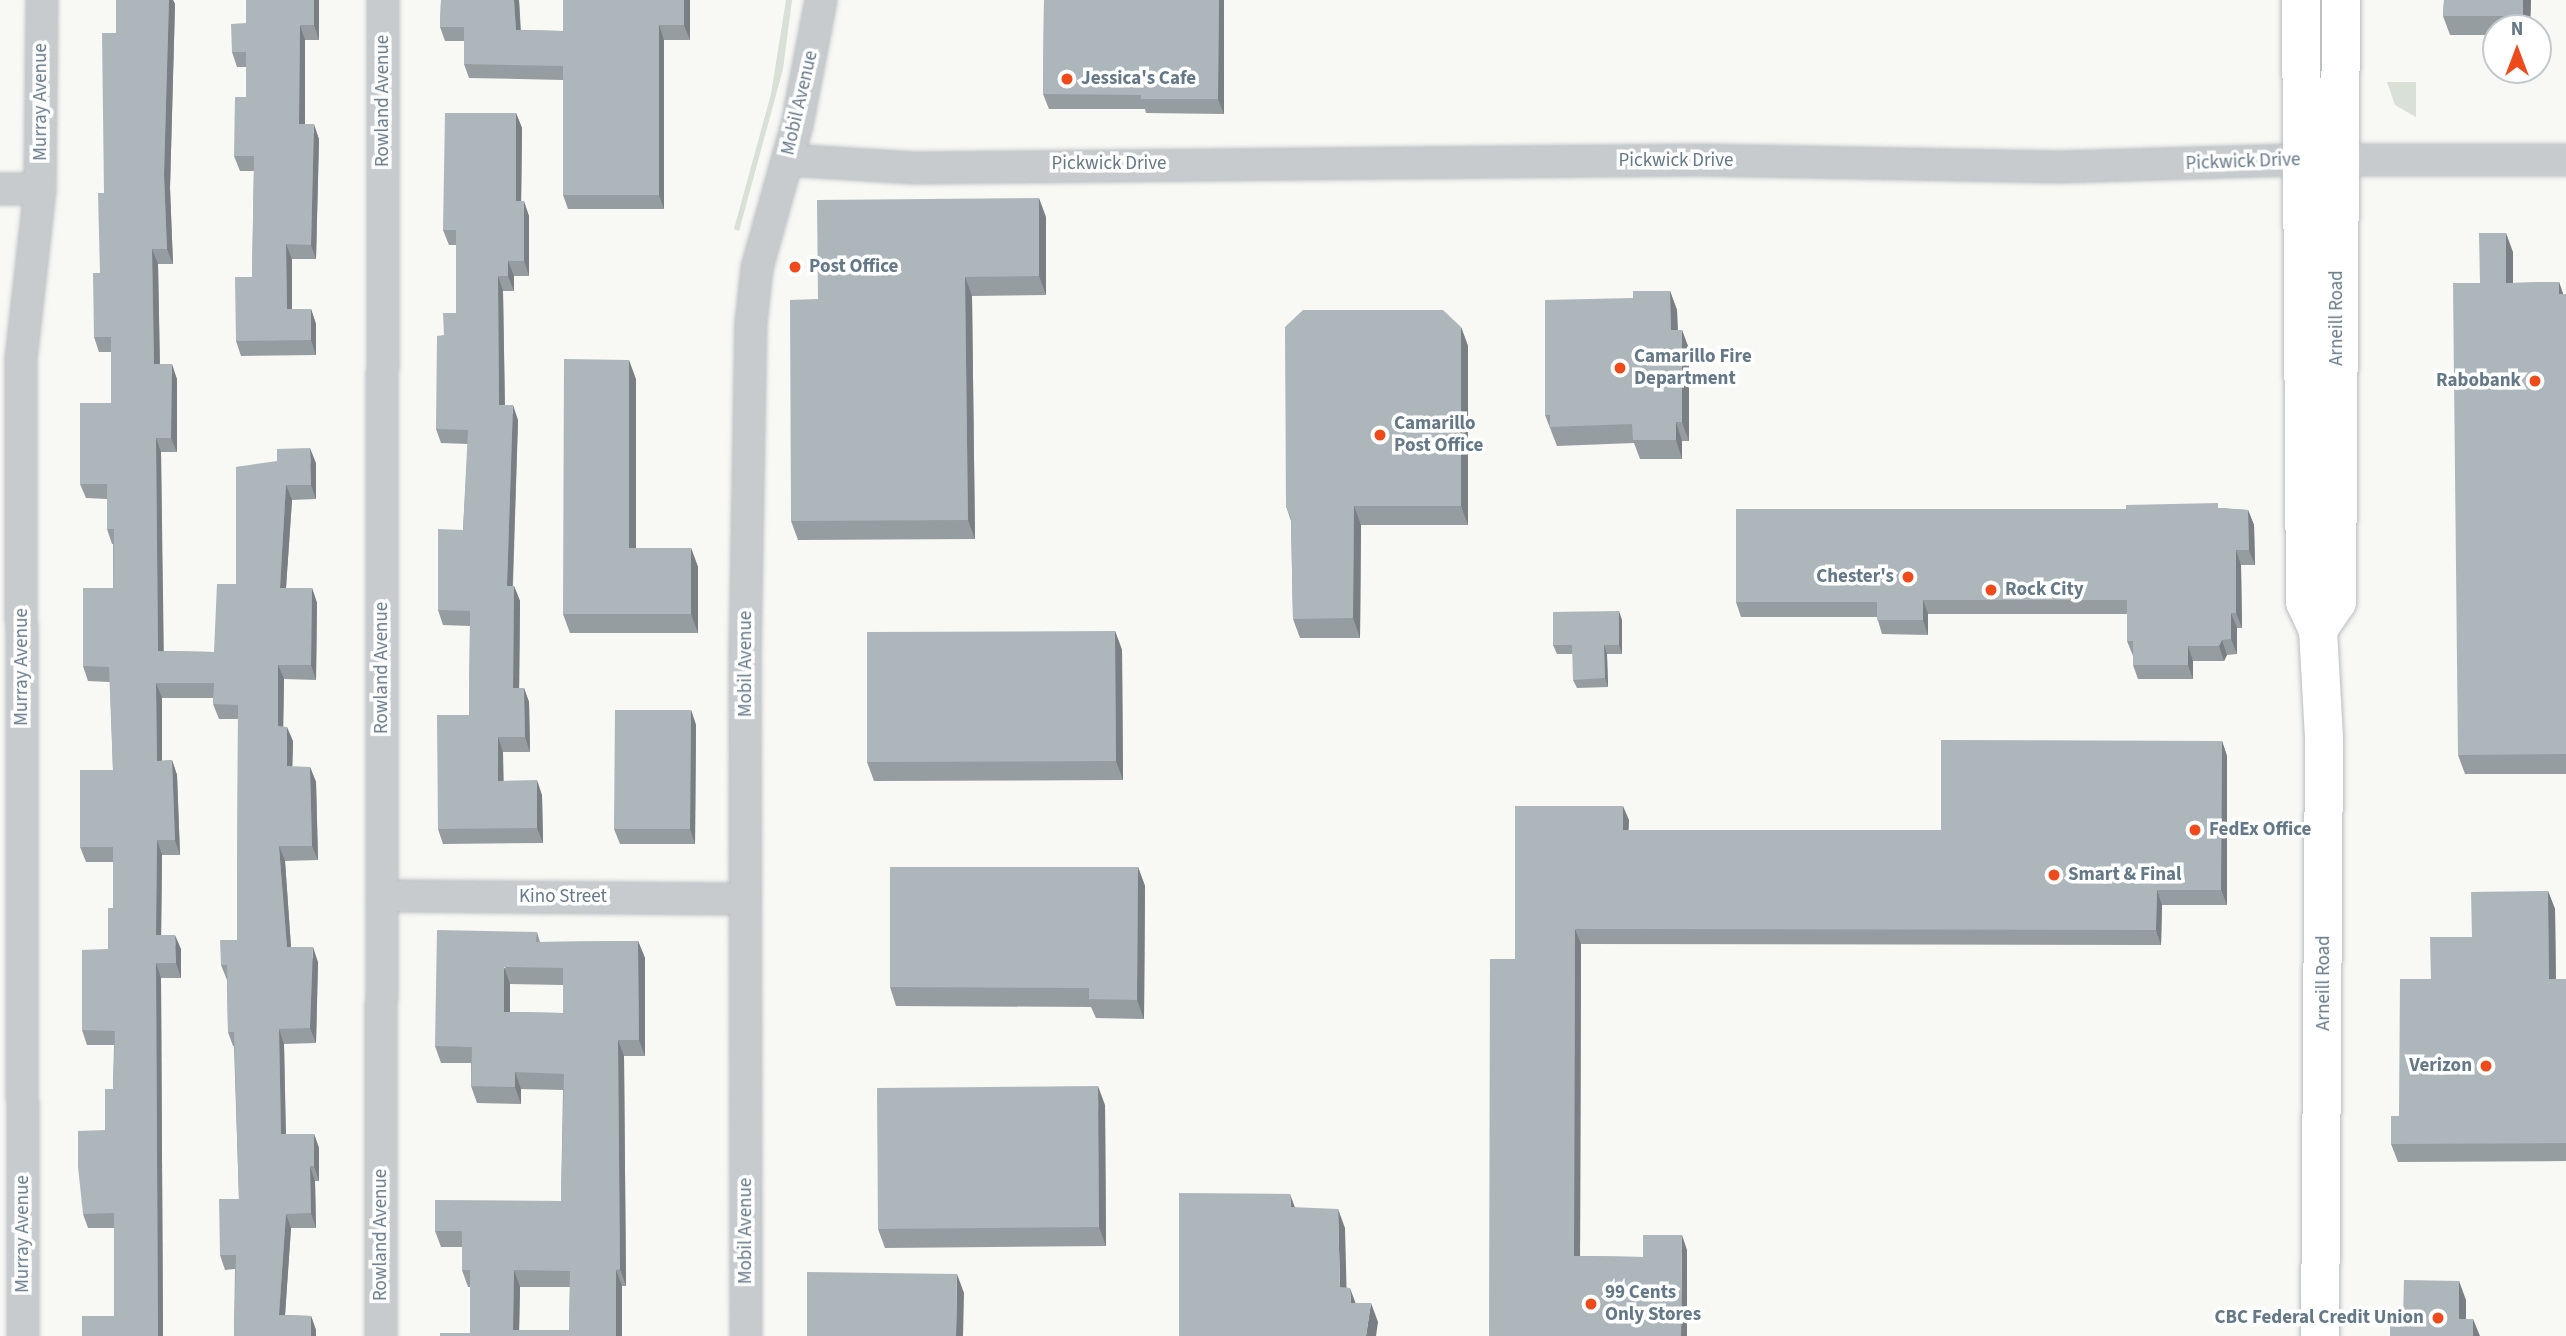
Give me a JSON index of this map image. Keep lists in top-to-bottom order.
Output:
{
  "streets": {
    "main road": ["Arneill Road"],
    "street": [
      "Rowland Avenue",
      "Murray Avenue",
      "Mobil Avenue",
      "Pickwick Drive",
      "Kino Street"
    ]
  },
  "crossings": [
    ["Rowland Avenue", "Kino Street"],
    ["Mobil Avenue", "Pickwick Drive"],
    ["Mobil Avenue", "Kino Street"],
    ["Pickwick Drive", "Arneill Road"]
  ],
  "places": [
    "Jessica's Cafe",
    "Post Office",
    "Camarillo Fire Department",
    "Rabobank",
    "Camarillo Post Office",
    "Chester's",
    "Rock City",
    "FedEx Office",
    "Smart & Final",
    "Verizon",
    "99 Cents Only Stores",
    "CBC Federal Credit Union"
  ],
  "north": "top"
}
